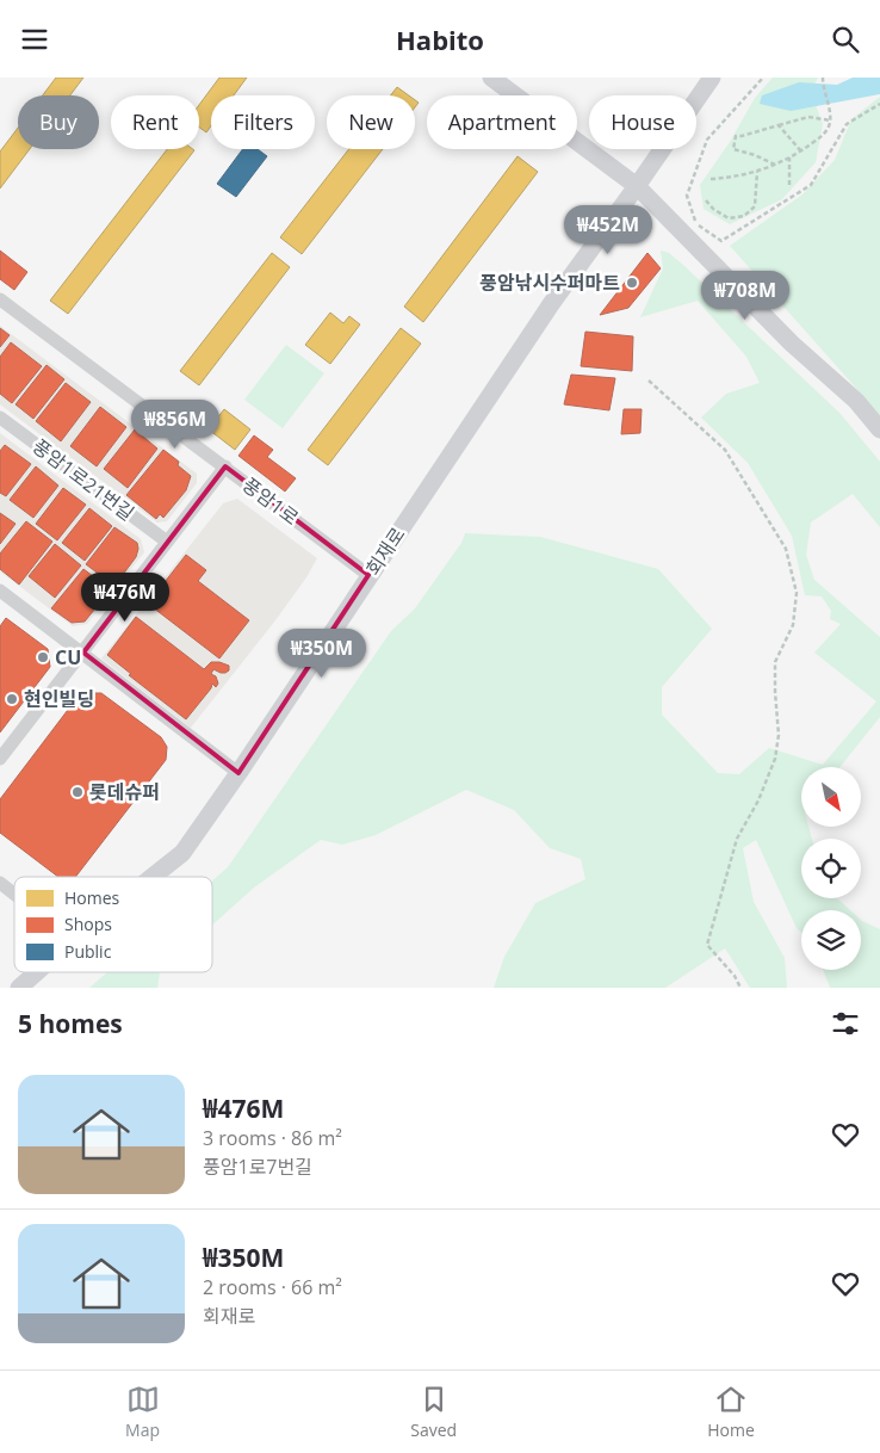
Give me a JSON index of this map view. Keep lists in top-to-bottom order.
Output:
{
  "streets": {
    "main road": ["회재로"],
    "street": ["풍암1로21번길", "풍암1로"]
  },
  "crossings": [
    ["풍암1로", "회재로"]
  ],
  "places": [
    "풍암낚시수퍼마트",
    "CU",
    "현인빌딩",
    "롯데슈퍼"
  ],
  "legend": ["Homes", "Shops", "Public"],
  "north": "bottom right",
  "page": {
    "header": "Habito",
    "chip": [
      "Buy",
      "Rent",
      "Filters",
      "New",
      "Apartment",
      "House"
    ],
    "price": [
      "₩452M",
      "₩708M",
      "₩856M",
      "₩476M",
      "₩350M"
    ],
    "heading": "5 homes",
    "list": [
      {
        "name": "₩476M",
        "note": "3 rooms · 86 m² · 풍암1로7번길"
      },
      {
        "name": "₩350M",
        "note": "2 rooms · 66 m² · 회재로"
      }
    ],
    "tabs": ["Map", "Saved", "Home"]
  }
}
